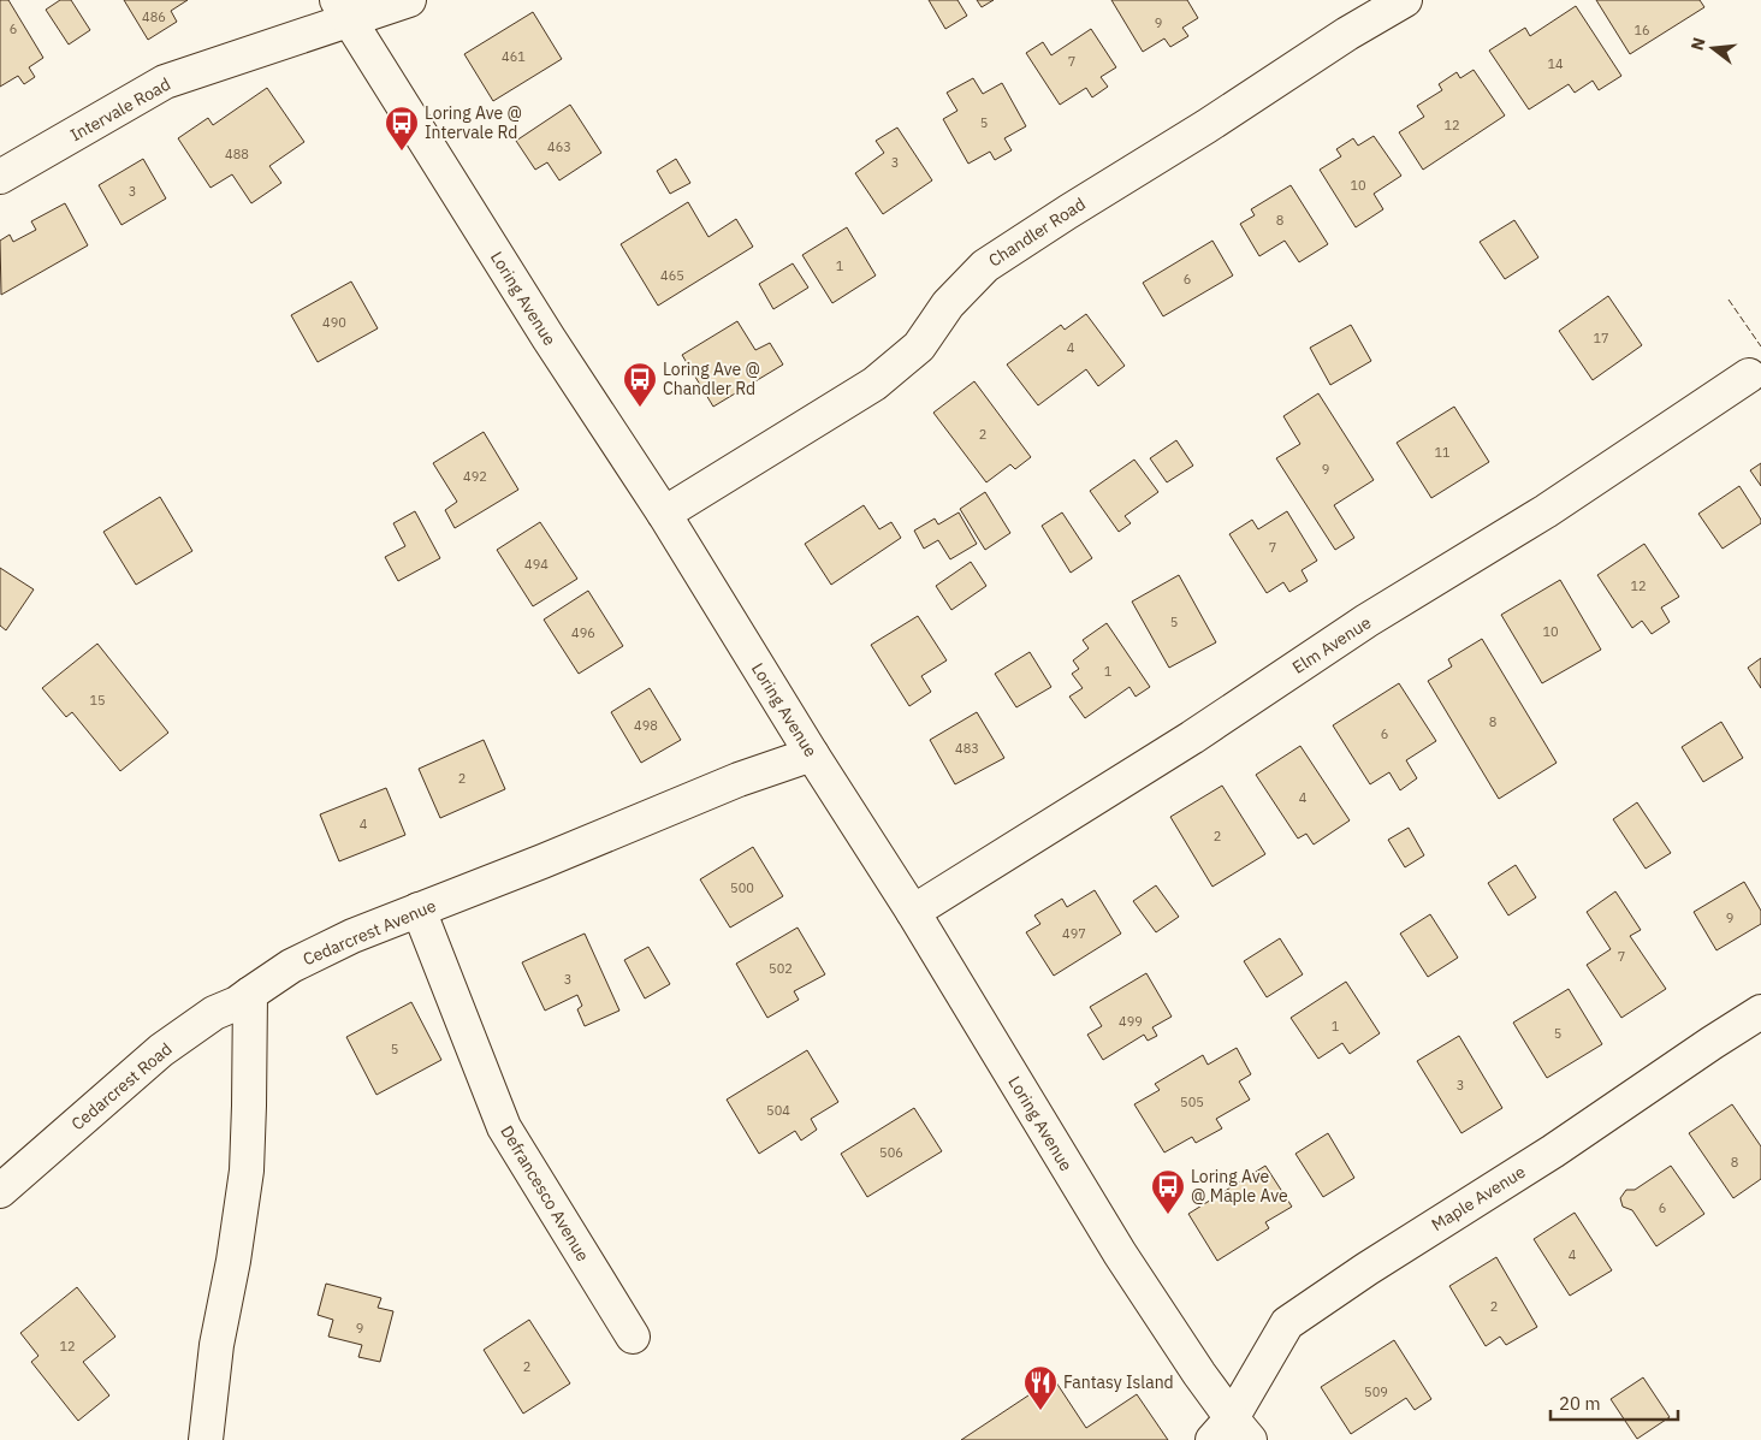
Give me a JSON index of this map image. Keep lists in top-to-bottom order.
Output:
{
  "streets": {
    "main road": [
      "Intervale Road",
      "Chandler Road",
      "Loring Avenue",
      "Elm Avenue",
      "Cedarcrest Avenue",
      "Cedarcrest Road",
      "Defrancesco Avenue",
      "Maple Avenue"
    ]
  },
  "crossings": [
    ["Intervale Road", "Loring Avenue"],
    ["Chandler Road", "Loring Avenue"],
    ["Loring Avenue", "Elm Avenue"],
    ["Loring Avenue", "Cedarcrest Avenue"],
    ["Loring Avenue", "Maple Avenue"],
    ["Cedarcrest Avenue", "Cedarcrest Road"],
    ["Cedarcrest Avenue", "Defrancesco Avenue"]
  ],
  "places": {
    "bus stop": ["Loring Ave @ Intervale Rd", "Loring Ave @ Chandler Rd", "Loring Ave @ Maple Ave"],
    "restaurant": ["Fantasy Island"]
  },
  "house_numbers": [
    "486",
    "9",
    "6",
    "16",
    "461",
    "7",
    "14",
    "5",
    "12",
    "463",
    "488",
    "3",
    "10",
    "3",
    "8",
    "1",
    "465",
    "6",
    "490",
    "17",
    "4",
    "2",
    "11",
    "9",
    "492",
    "7",
    "494",
    "12",
    "5",
    "10",
    "496",
    "1",
    "15",
    "8",
    "498",
    "6",
    "483",
    "2",
    "4",
    "4",
    "2",
    "500",
    "9",
    "497",
    "7",
    "502",
    "3",
    "499",
    "1",
    "5",
    "5",
    "3",
    "505",
    "504",
    "506",
    "8",
    "6",
    "4",
    "2",
    "9",
    "12",
    "2",
    "509"
  ],
  "scale_bar": "20 m",
  "north": "left"
}
